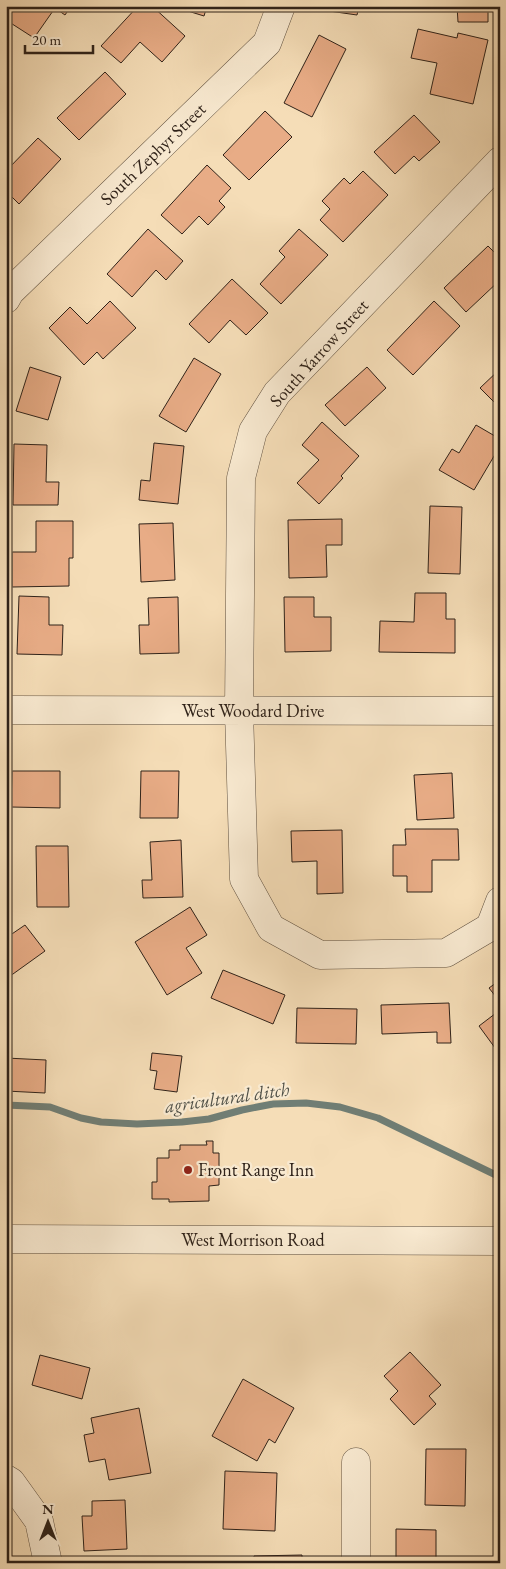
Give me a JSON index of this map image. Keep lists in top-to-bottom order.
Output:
{
  "streets": {
    "street": [
      "South Zephyr Street",
      "South Yarrow Street",
      "West Woodard Drive",
      "West Morrison Road"
    ]
  },
  "crossings": [
    ["South Yarrow Street", "West Woodard Drive"]
  ],
  "water": ["agricultural ditch"],
  "places": ["Front Range Inn"],
  "scale_bar": "20 m",
  "north": "top"
}
